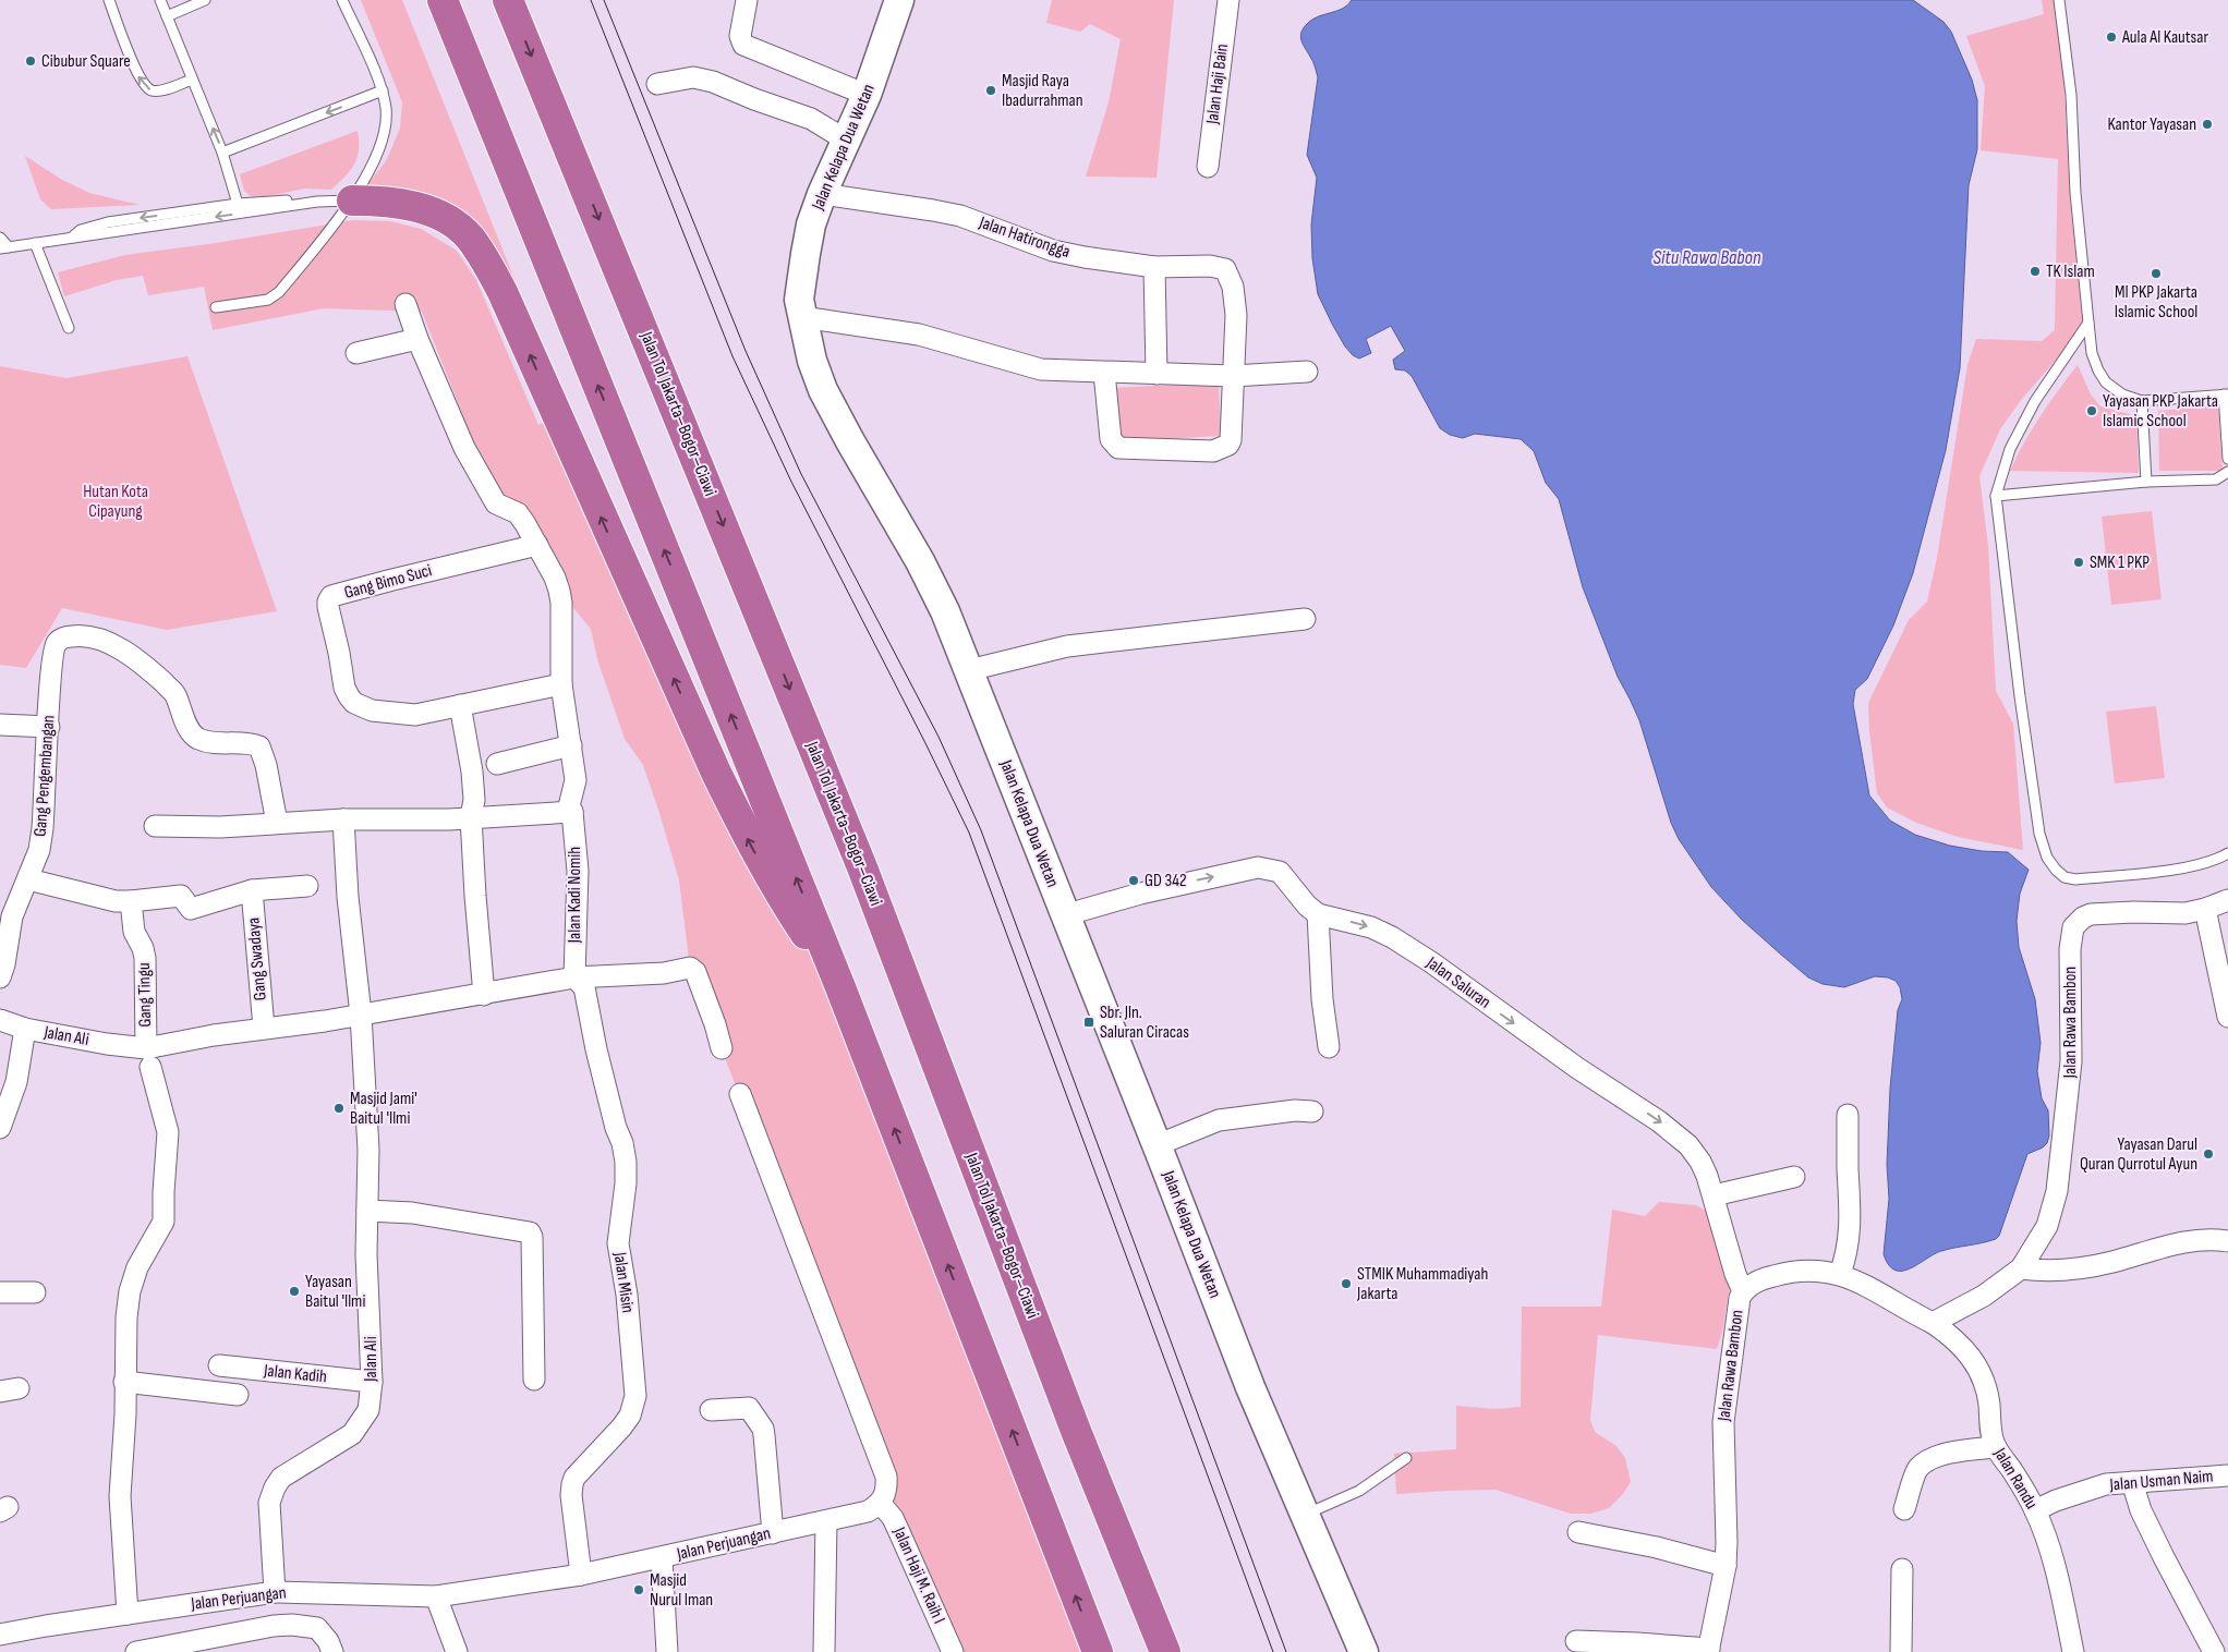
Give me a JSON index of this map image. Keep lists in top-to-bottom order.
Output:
{
  "streets": {
    "highway": ["Jalan Tol Jakarta–Bogor–Ciawi"],
    "street": [
      "Jalan Haji Bain",
      "Jalan Kelapa Dua Wetan",
      "Jalan Hatirongga",
      "Gang Bimo Suci",
      "Gang Pengembangan",
      "Jalan Kadi Nomih",
      "Gang Swadaya",
      "Jalan Saluran",
      "Gang Tingu",
      "Jalan Rawa Bambon",
      "Jalan Ali",
      "Jalan Misin",
      "Jalan Kadih",
      "Jalan Randu",
      "Jalan Usman Naim",
      "Jalan Perjuangan",
      "Jalan Haji M. Raih I"
    ]
  },
  "crossings": [
    ["Jalan Kelapa Dua Wetan", "Jalan Hatirongga"],
    ["Gang Bimo Suci", "Jalan Kadi Nomih"],
    ["Jalan Kadi Nomih", "Jalan Ali"],
    ["Jalan Kadi Nomih", "Jalan Misin"],
    ["Gang Swadaya", "Gang Tingu"],
    ["Gang Swadaya", "Jalan Ali"],
    ["Jalan Saluran", "Jalan Rawa Bambon"],
    ["Gang Tingu", "Jalan Ali"],
    ["Gang Tingu", "Jalan Perjuangan"],
    ["Jalan Rawa Bambon", "Jalan Randu"],
    ["Jalan Ali", "Jalan Misin"],
    ["Jalan Ali", "Jalan Kadih"],
    ["Jalan Ali", "Jalan Perjuangan"],
    ["Jalan Misin", "Jalan Perjuangan"],
    ["Jalan Randu", "Jalan Usman Naim"],
    ["Jalan Perjuangan", "Jalan Haji M. Raih I"]
  ],
  "one_way": ["Jalan Saluran"],
  "water": ["Situ Rawa Babon"],
  "parks": ["Hutan Kota Cipayung"],
  "places": {
    "other": [
      "Aula Al Kautsar",
      "Cibubur Square",
      "Masjid Raya Ibadurrahman",
      "Kantor Yayasan",
      "TK Islam",
      "MI PKP Jakarta Islamic School",
      "Yayasan PKP Jakarta Islamic School",
      "SMK 1 PKP",
      "GD 342",
      "Masjid Jami' Baitul 'Ilmi",
      "Yayasan Darul Quran Qurrotul Ayun",
      "STMIK Muhammadiyah Jakarta",
      "Yayasan Baitul 'Ilmi",
      "Masjid Nurul Iman"
    ],
    "transit": ["Sbr. Jln. Saluran Ciracas"]
  }
}
